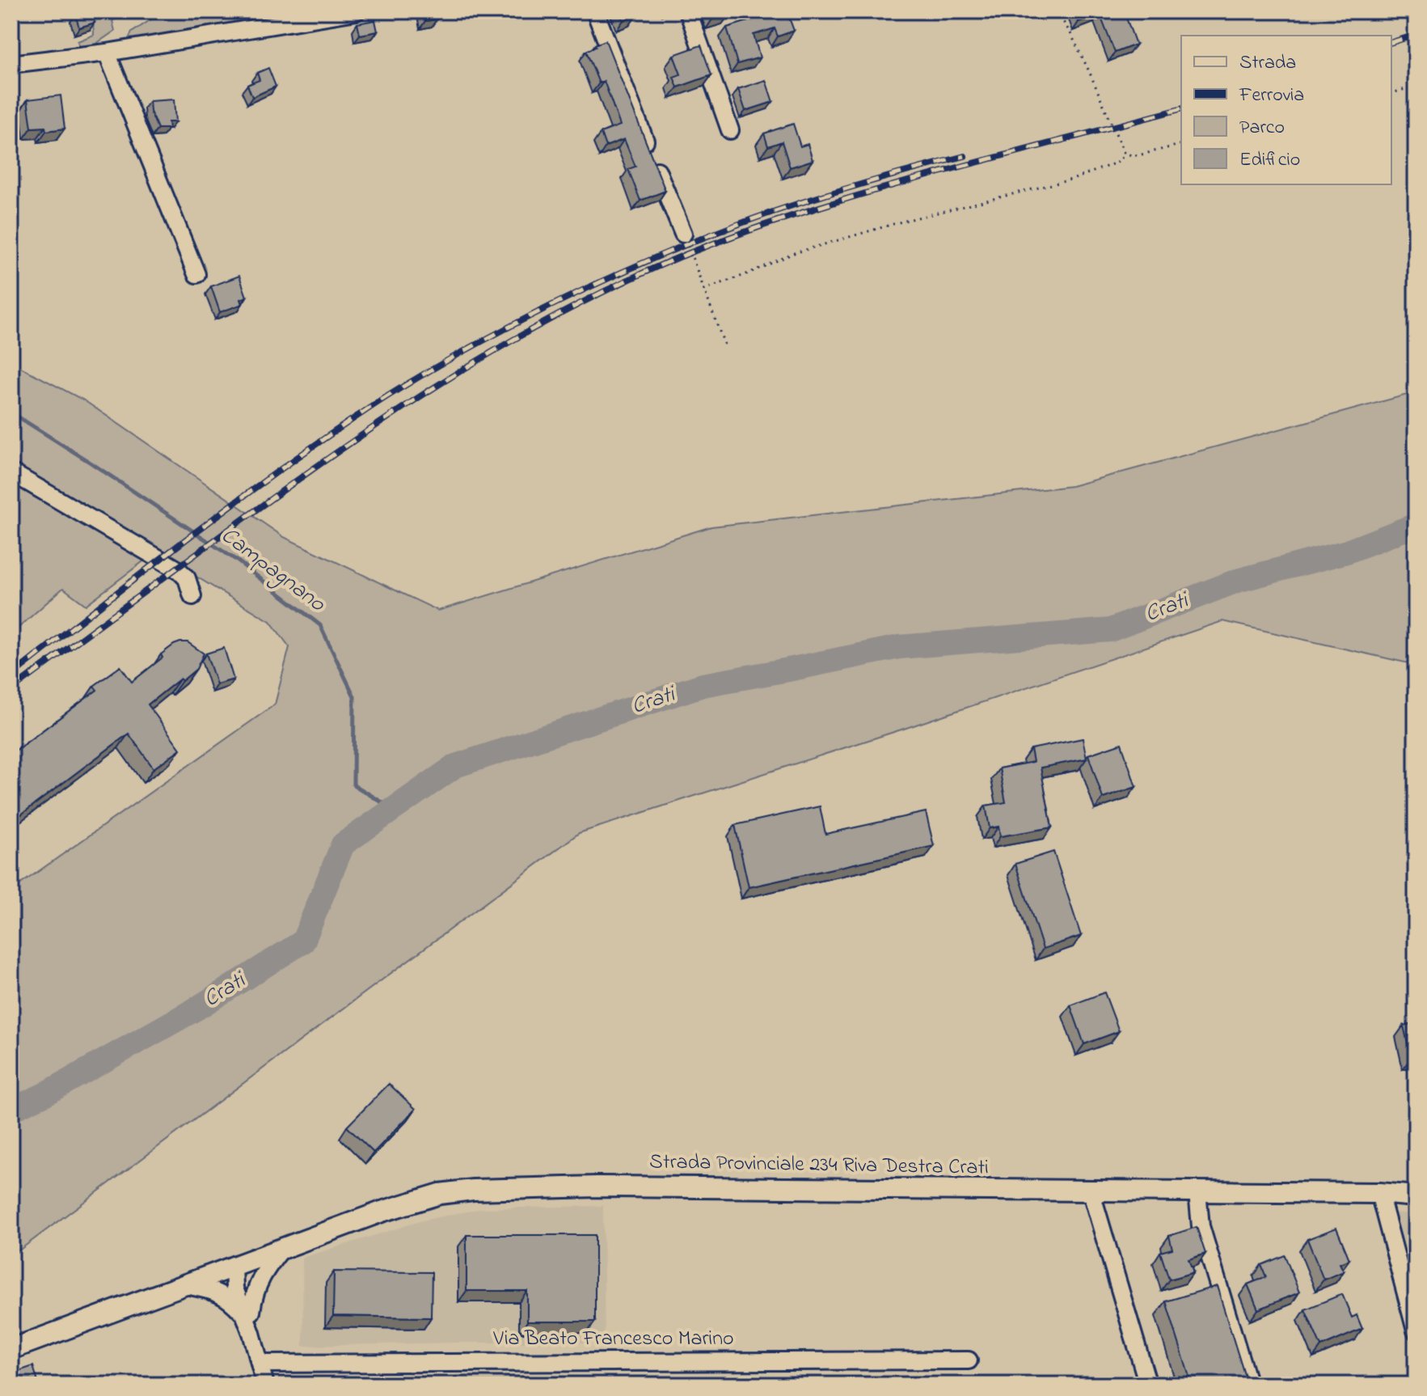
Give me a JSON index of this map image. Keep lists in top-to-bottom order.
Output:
{
  "streets": {
    "main road": ["Strada Provinciale 234 Riva Destra Crati"],
    "street": ["Via Beato Francesco Marino"]
  },
  "water": ["Campagnano", "Crati"],
  "legend": [
    "Strada",
    "Ferrovia",
    "Parco",
    "Edificio"
  ]
}
